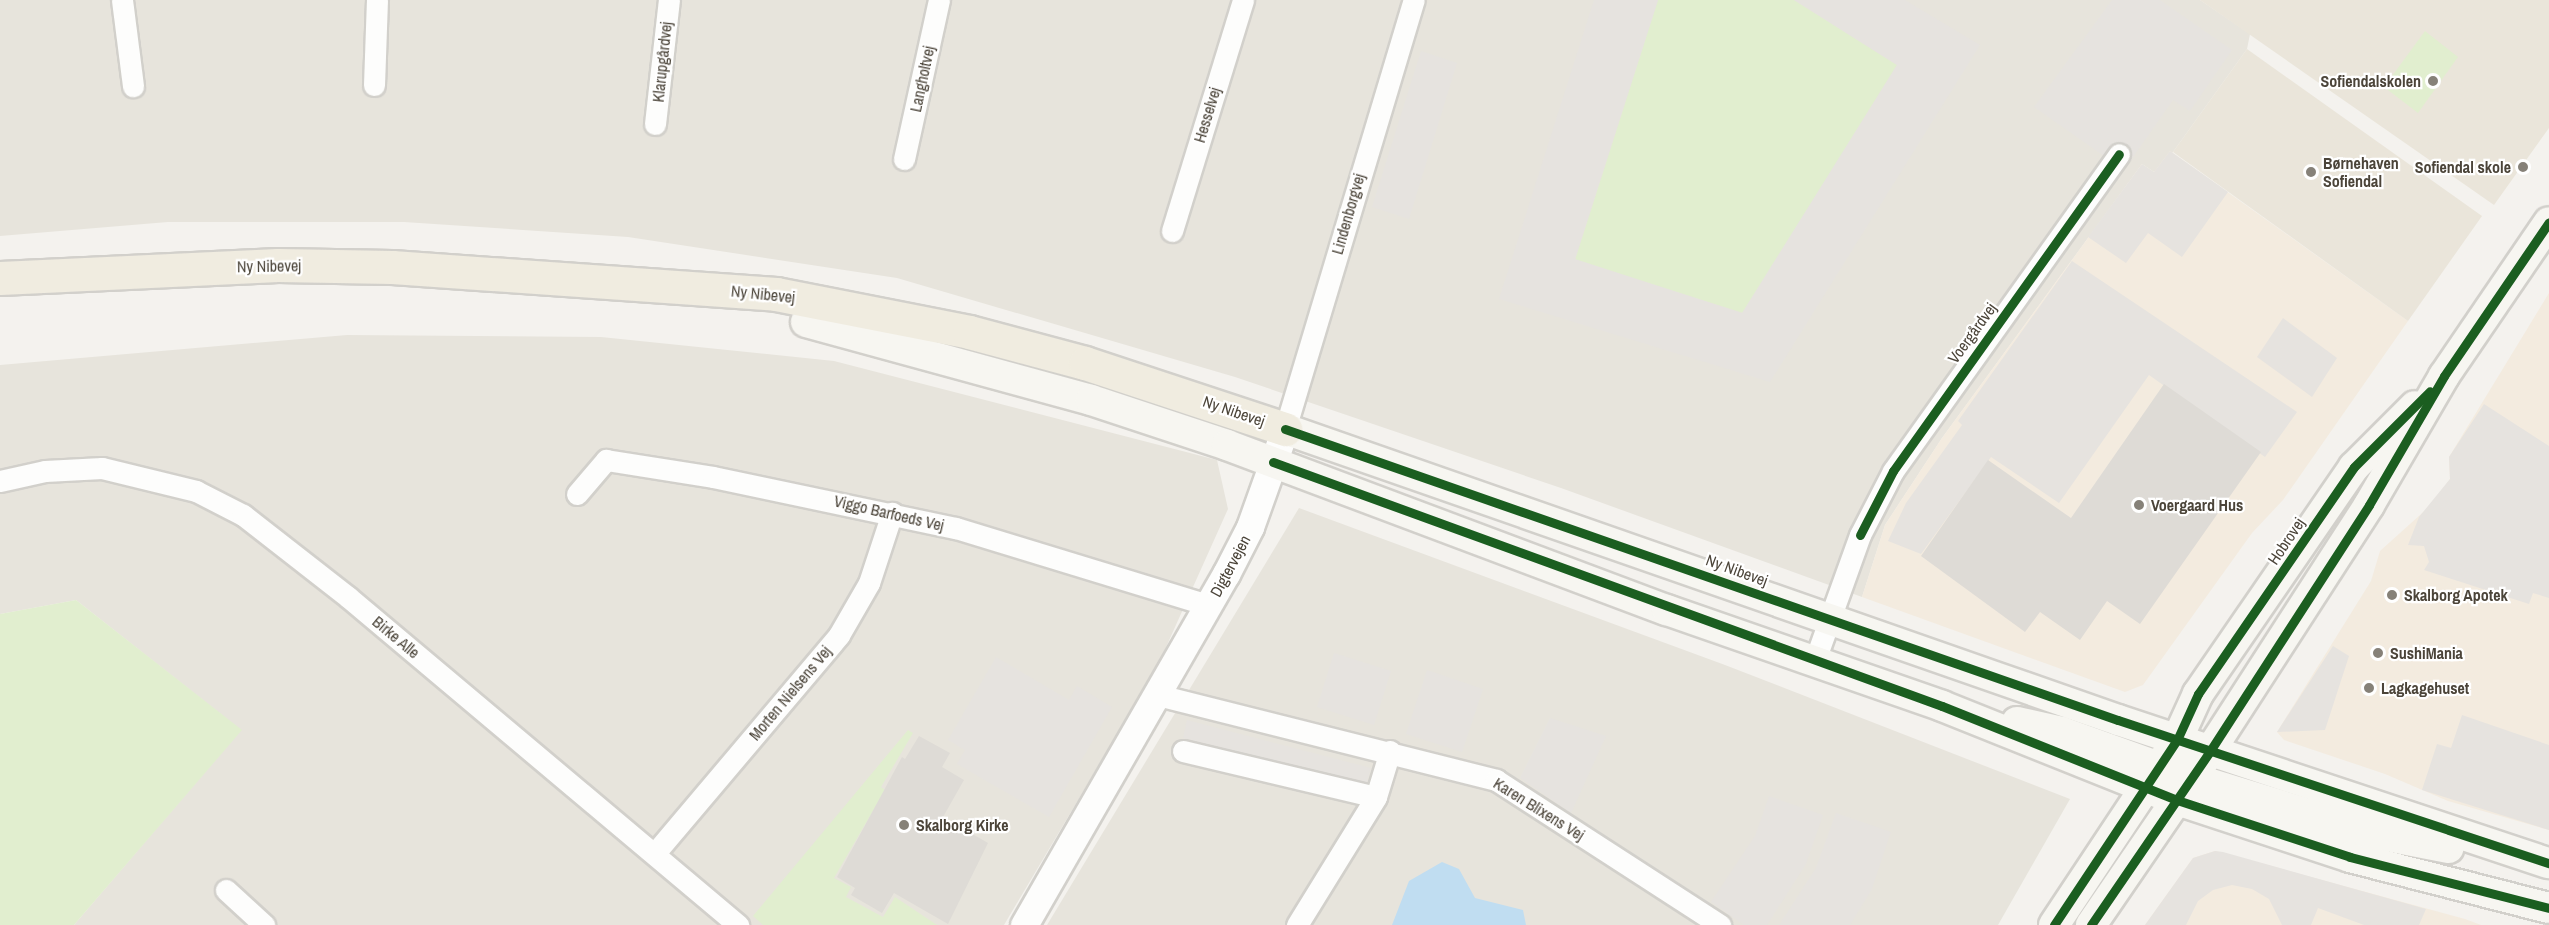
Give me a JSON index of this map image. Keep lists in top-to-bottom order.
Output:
{
  "streets": {
    "highway": ["Ny Nibevej"],
    "main road": ["Hobrovej"],
    "street": [
      "Klarupgårdvej",
      "Langholtvej",
      "Hesselvej",
      "Lindenborgvej",
      "Voergårdvej",
      "Viggo Barfoeds Vej",
      "Digtervejen",
      "Birke Alle",
      "Morten Nielsens Vej",
      "Karen Blixens Vej"
    ]
  },
  "crossings": [
    ["Lindenborgvej", "Ny Nibevej"],
    ["Lindenborgvej", "Digtervejen"],
    ["Ny Nibevej", "Voergårdvej"],
    ["Ny Nibevej", "Hobrovej"],
    ["Ny Nibevej", "Digtervejen"],
    ["Viggo Barfoeds Vej", "Digtervejen"],
    ["Viggo Barfoeds Vej", "Morten Nielsens Vej"],
    ["Digtervejen", "Karen Blixens Vej"],
    ["Birke Alle", "Morten Nielsens Vej"]
  ],
  "places": [
    "Sofiendalskolen",
    "Sofiendal skole",
    "Børnehaven Sofiendal",
    "Voergaard Hus",
    "Skalborg Apotek",
    "SushiMania",
    "Lagkagehuset",
    "Skalborg Kirke"
  ]
}
